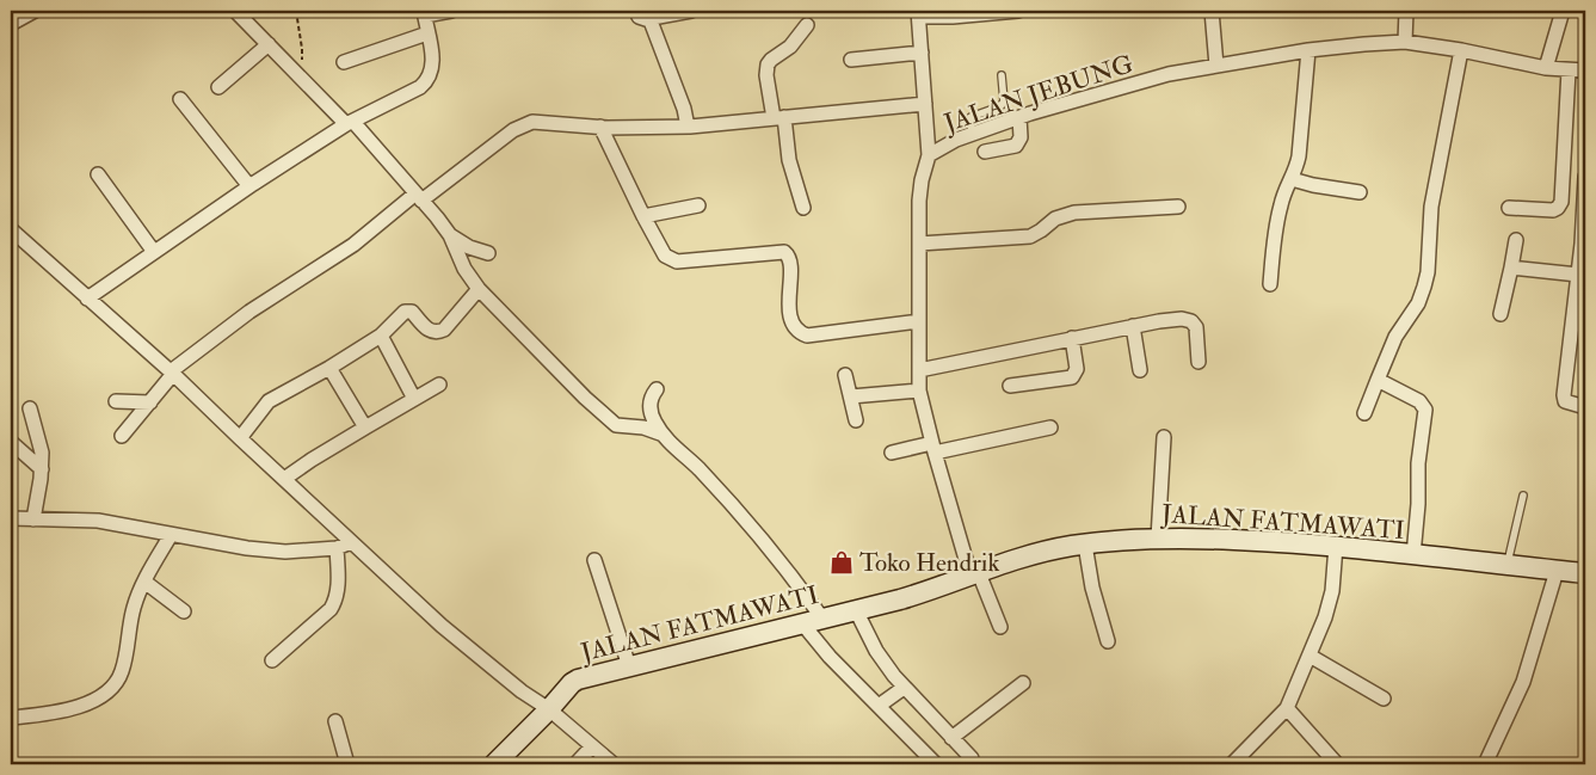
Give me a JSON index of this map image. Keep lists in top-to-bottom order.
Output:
{
  "streets": {
    "street": ["JALAN JEBUNG", "JALAN FATMAWATI"]
  },
  "crossings": [
    ["JALAN JEBUNG", "JALAN FATMAWATI"]
  ],
  "places": {
    "shop": ["Toko Hendrik"]
  }
}
